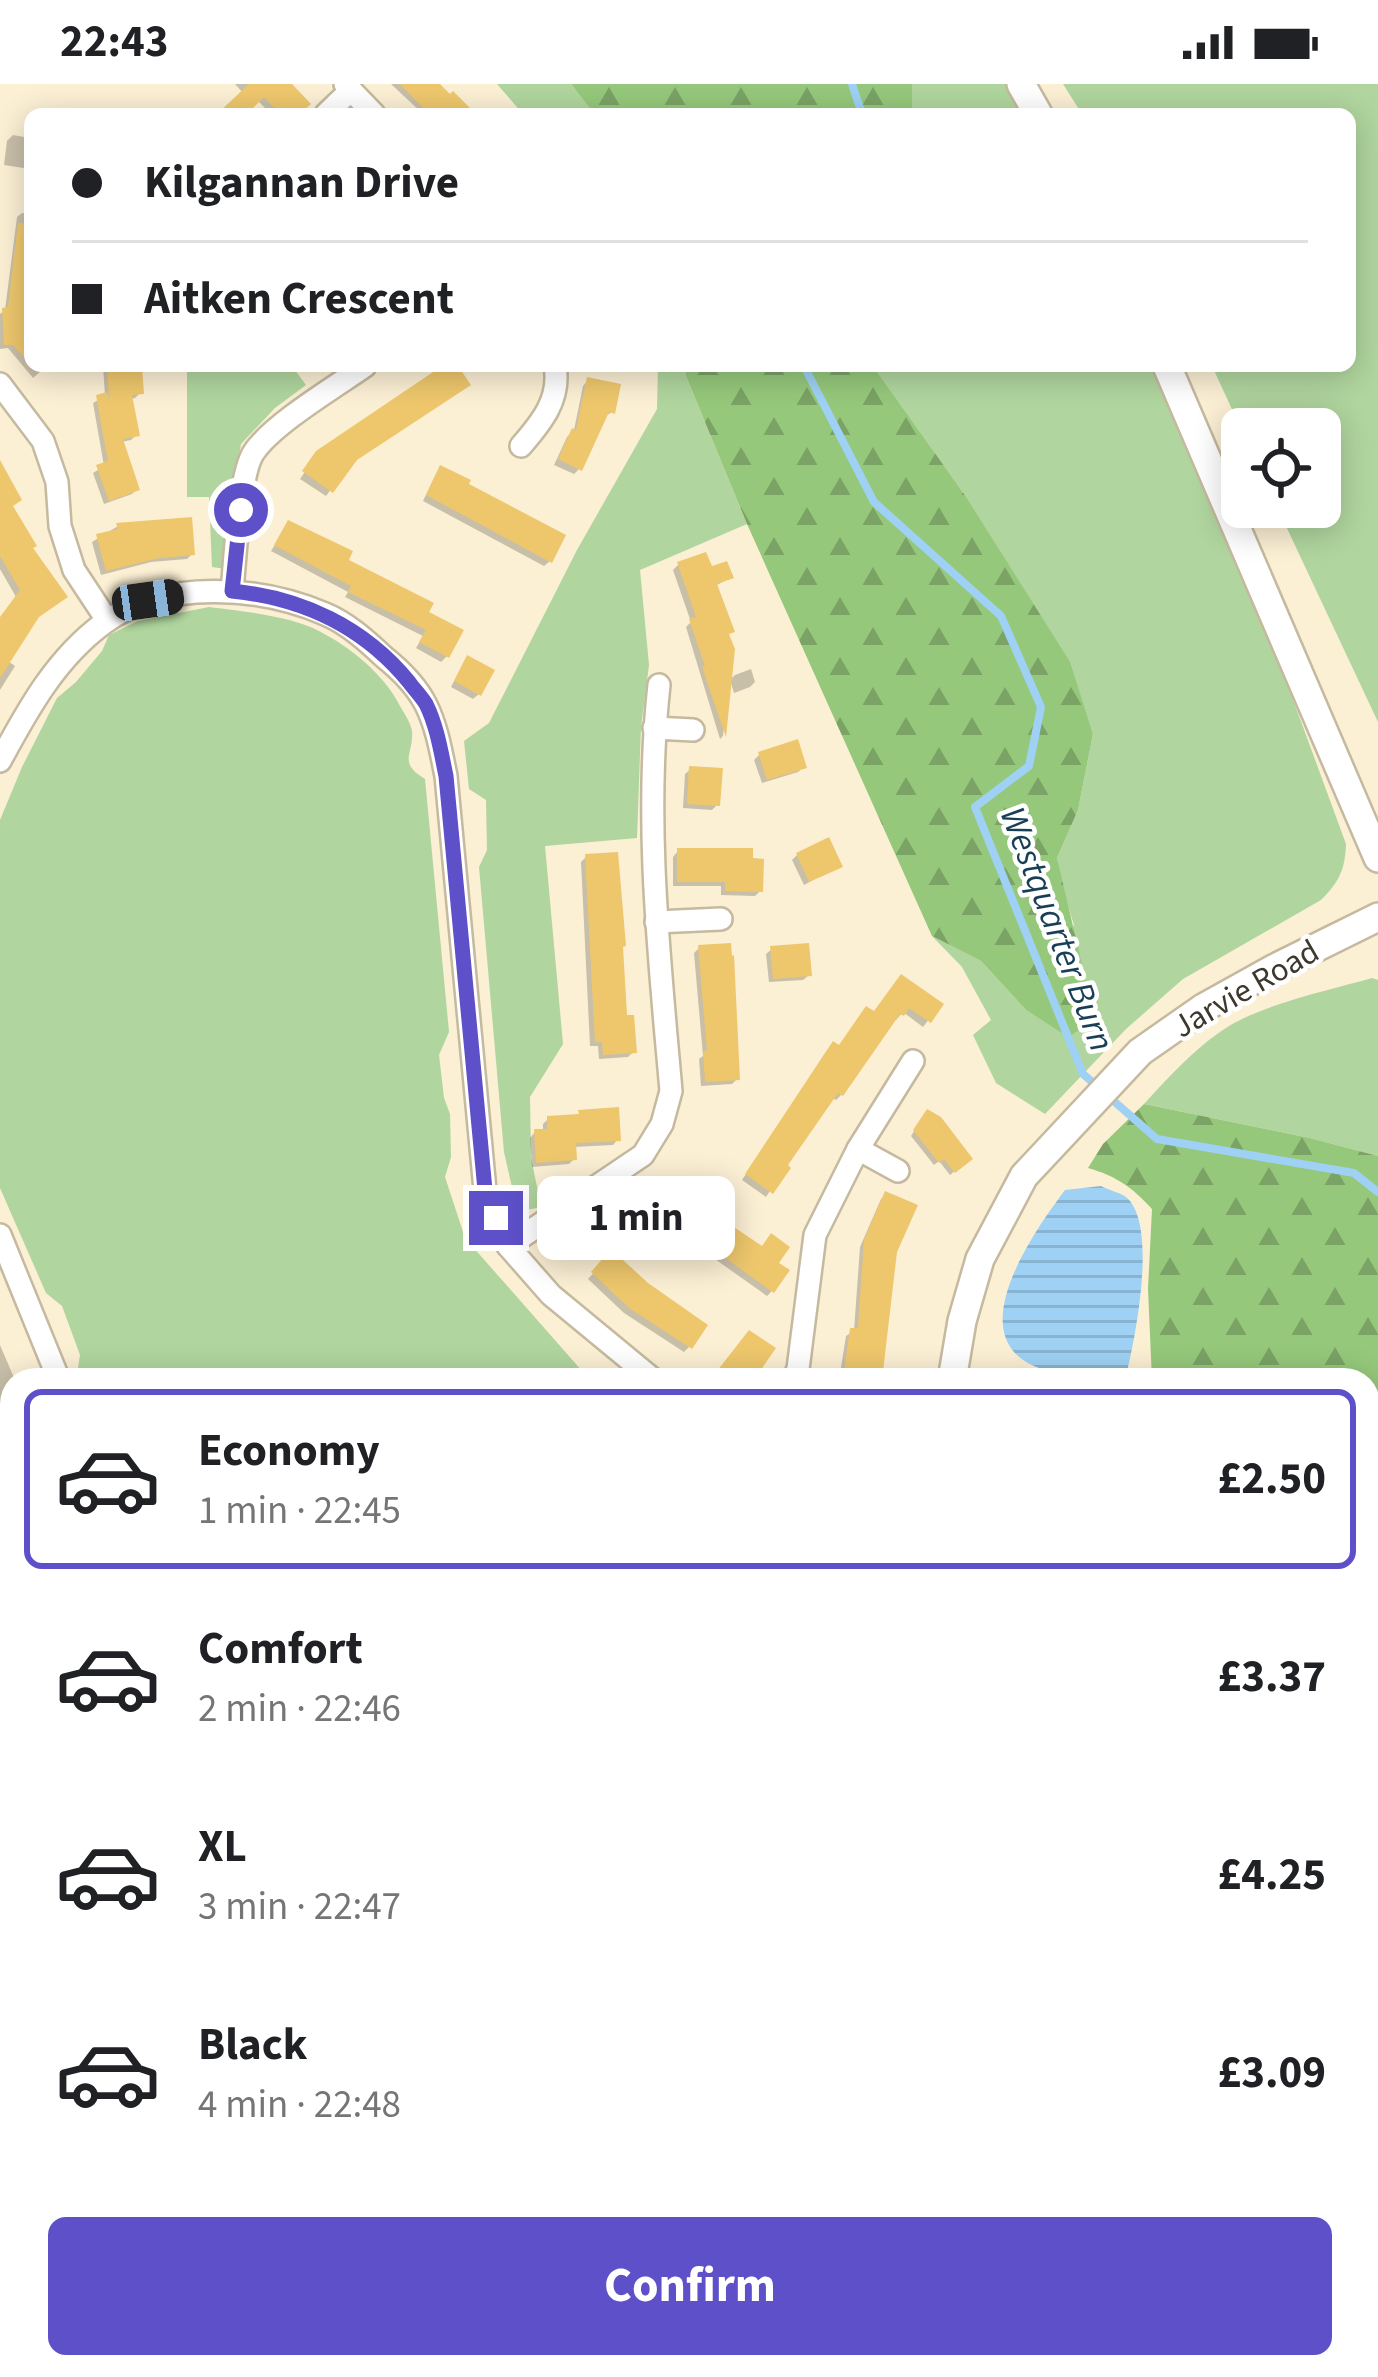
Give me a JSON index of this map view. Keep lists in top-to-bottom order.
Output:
{
  "streets": {
    "street": ["Jarvie Road"]
  },
  "water": ["Westquarter Burn"],
  "page": {
    "status": "22:43",
    "banner": ["Kilgannan Drive", "Aitken Crescent"],
    "bubble": "1 min",
    "list": [
      {
        "name": "Economy",
        "note": "1 min · 22:45",
        "value": "£2.50"
      },
      {
        "name": "Comfort",
        "note": "2 min · 22:46",
        "value": "£3.37"
      },
      {
        "name": "XL",
        "note": "3 min · 22:47",
        "value": "£4.25"
      },
      {
        "name": "Black",
        "note": "4 min · 22:48",
        "value": "£3.09"
      }
    ],
    "buttons": "Confirm"
  }
}
